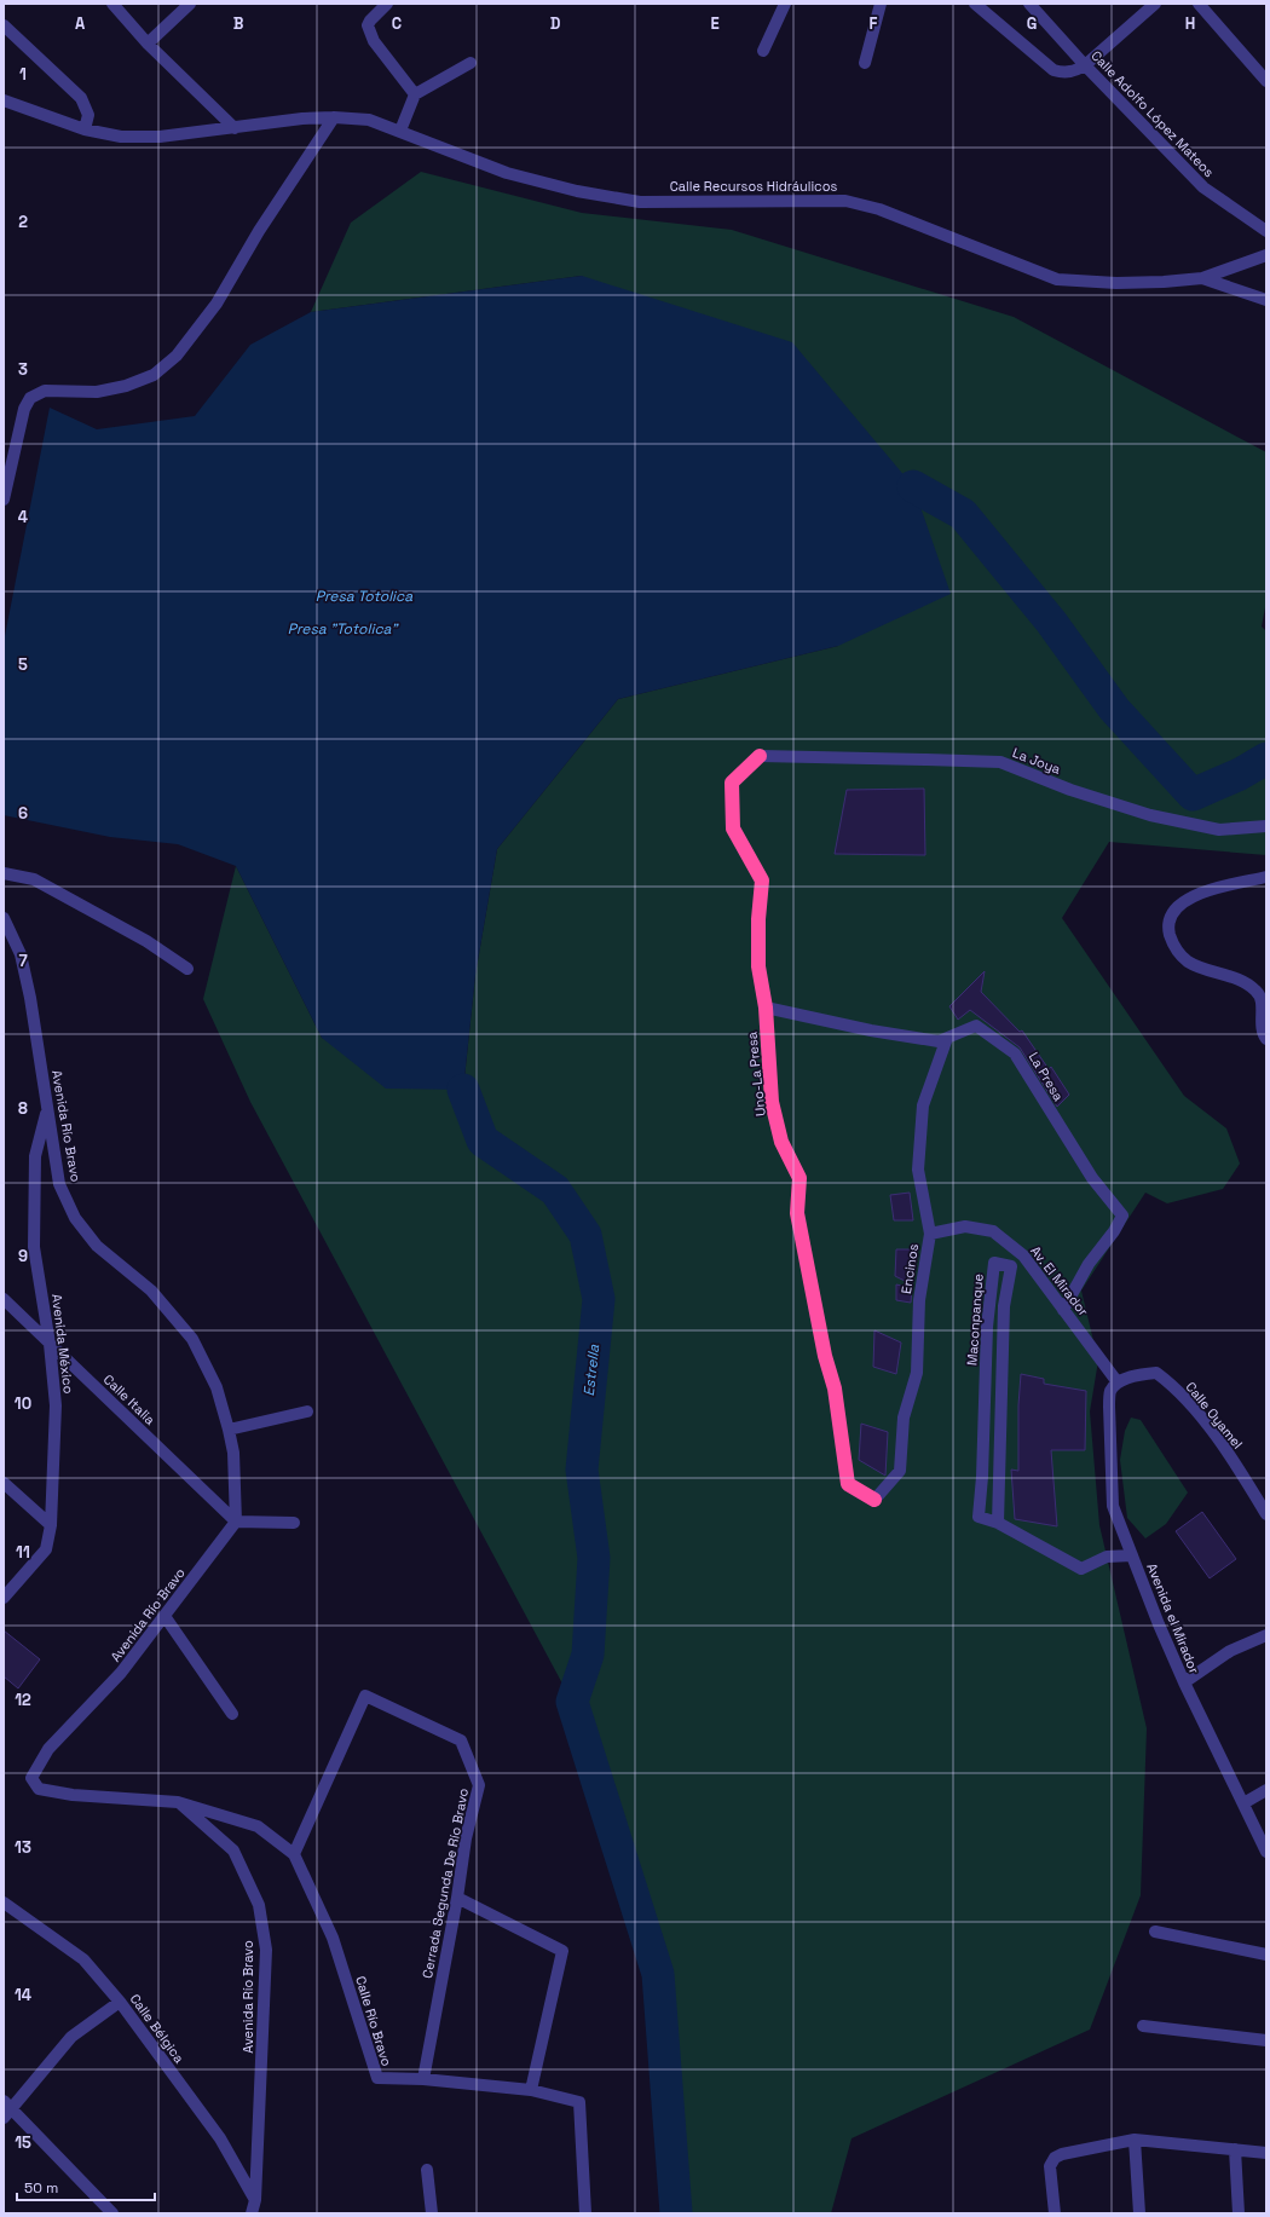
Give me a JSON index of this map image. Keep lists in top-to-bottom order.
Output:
{
  "streets": {
    "highway": ["Uno-La Presa"],
    "street": [
      "Calle Adolfo López Mateos",
      "Calle Recursos Hidráulicos",
      "La Joya",
      "La Presa",
      "Avenida Río Bravo",
      "Encinos",
      "Av. El Mirador",
      "Maconpanque",
      "Avenida México",
      "Calle Italia",
      "Calle Oyamel",
      "Avenida el Mirador",
      "Cerrada Segunda De Río Bravo",
      "Calle Río Bravo",
      "Calle Bélgica"
    ]
  },
  "crossings": [
    ["La Joya", "Uno-La Presa"],
    ["Uno-La Presa", "La Presa"],
    ["Uno-La Presa", "Encinos"],
    ["La Presa", "Encinos"],
    ["La Presa", "Av. El Mirador"],
    ["Avenida Río Bravo", "Avenida México"],
    ["Avenida Río Bravo", "Calle Italia"],
    ["Avenida Río Bravo", "Calle Río Bravo"],
    ["Avenida Río Bravo", "Calle Bélgica"],
    ["Encinos", "Av. El Mirador"],
    ["Av. El Mirador", "Calle Oyamel"],
    ["Av. El Mirador", "Avenida el Mirador"],
    ["Avenida México", "Calle Italia"],
    ["Calle Oyamel", "Avenida el Mirador"],
    ["Cerrada Segunda De Río Bravo", "Calle Río Bravo"]
  ],
  "water": ["Presa Totolica", "Presa \"Totolica\"", "Estrella"],
  "scale_bar": "50 m",
  "grid": {
    "columns": [
      "A",
      "B",
      "C",
      "D",
      "E",
      "F",
      "G",
      "H"
    ],
    "rows": [
      "1",
      "2",
      "3",
      "4",
      "5",
      "6",
      "7",
      "8",
      "9",
      "10",
      "11",
      "12",
      "13",
      "14",
      "15"
    ]
  }
}
